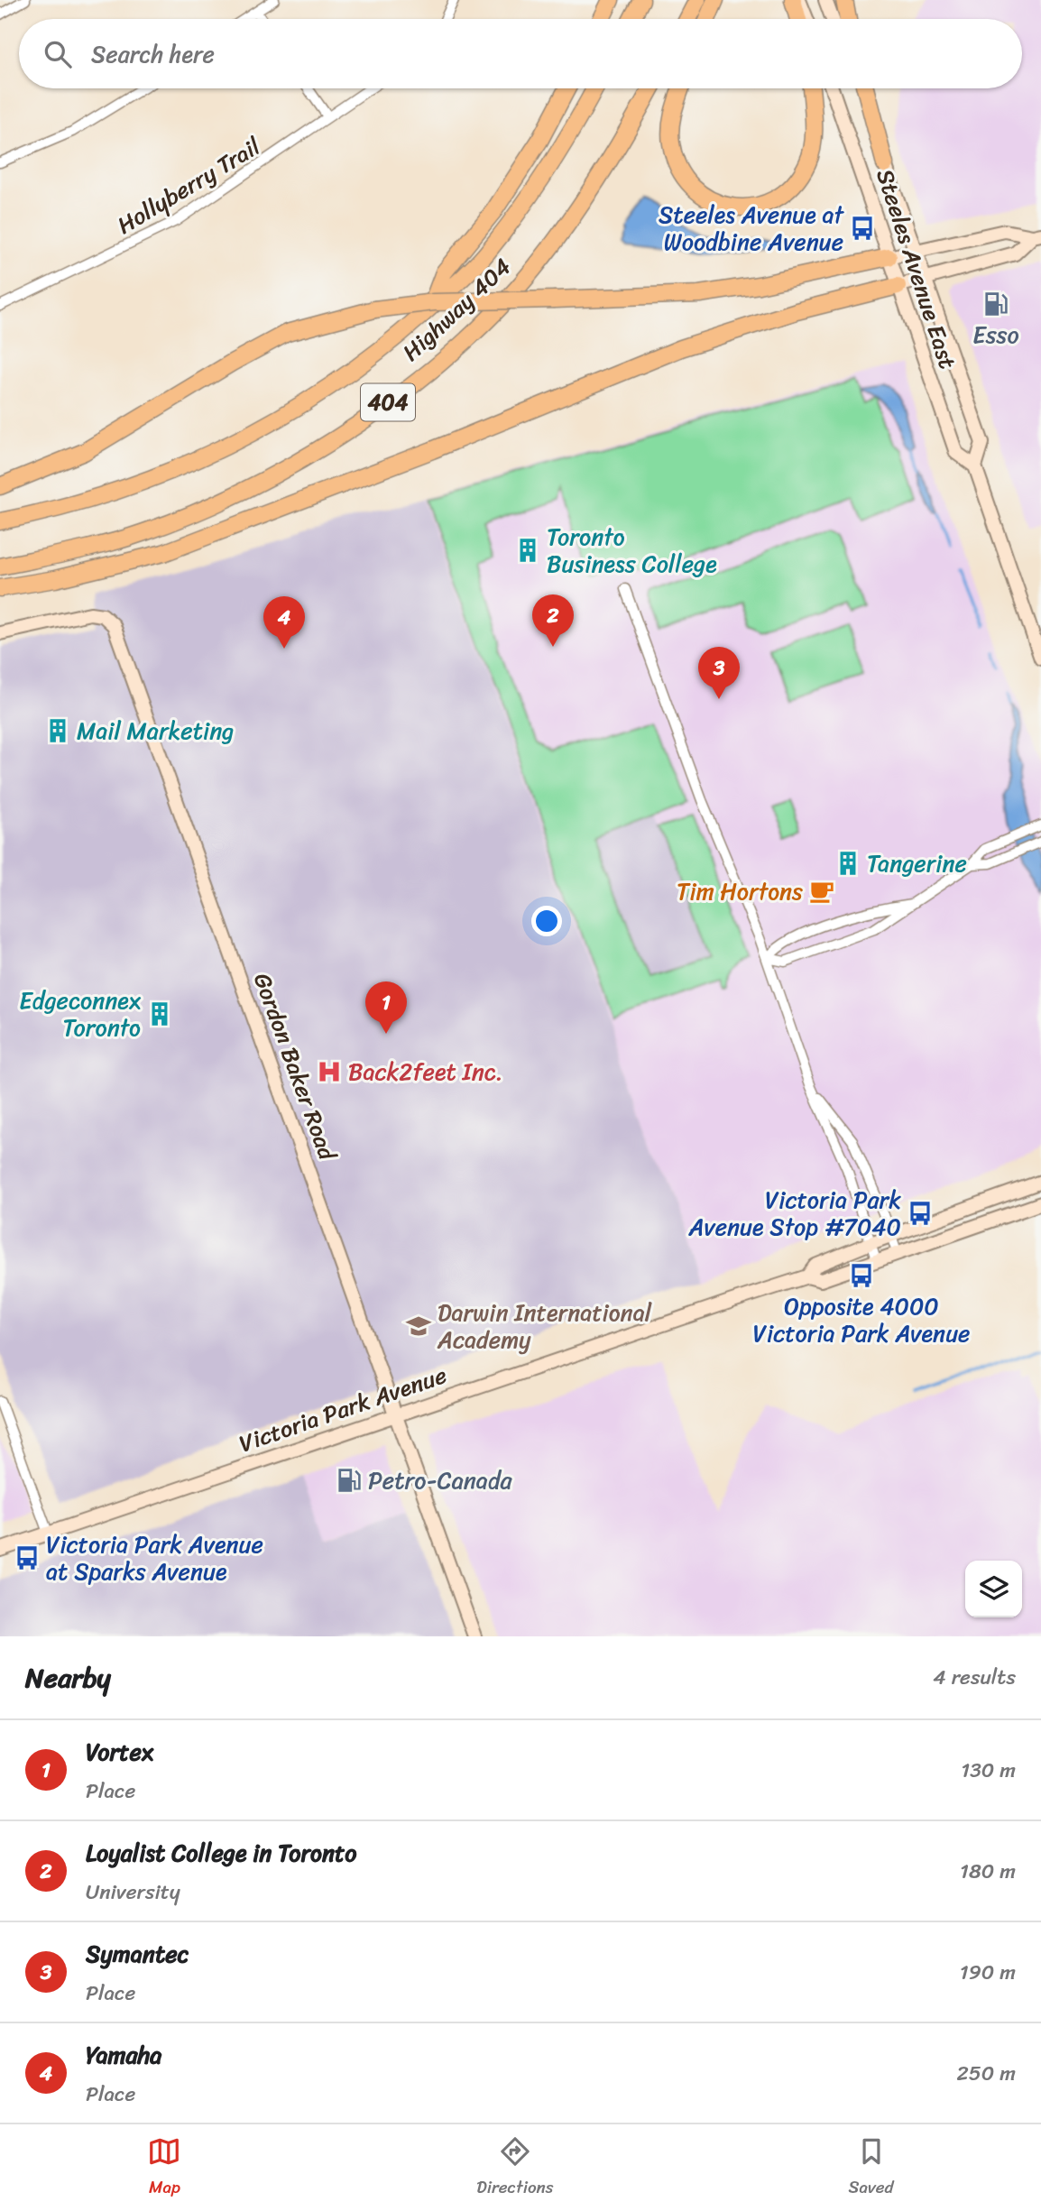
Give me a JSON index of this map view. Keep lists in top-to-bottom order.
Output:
{
  "streets": {
    "highway": ["Highway 404", "404"],
    "main road": ["Steeles Avenue East", "Gordon Baker Road", "Victoria Park Avenue"],
    "street": ["Hollyberry Trail"]
  },
  "crossings": [
    ["Gordon Baker Road", "Victoria Park Avenue"]
  ],
  "places": {
    "bus stop": [
      "Steeles Avenue at Woodbine Avenue",
      "Victoria Park Avenue Stop #7040",
      "Opposite 4000 Victoria Park Avenue",
      "Victoria Park Avenue at Sparks Avenue"
    ],
    "fuel station": ["Esso", "Petro-Canada"],
    "building": [
      "Toronto Business College",
      "Mail Marketing",
      "Tangerine",
      "Edgeconnex Toronto"
    ],
    "cafe": ["Tim Hortons"],
    "hospital": ["Back2feet Inc."],
    "school or university": ["Darwin International Academy"]
  },
  "page": {
    "search": "Search here",
    "pins": [
      "2",
      "4",
      "3",
      "1"
    ],
    "heading": ["Nearby", "4 results"],
    "list": [
      {
        "mark": "1",
        "name": "Vortex",
        "note": "Place",
        "value": "130 m"
      },
      {
        "mark": "2",
        "name": "Loyalist College in Toronto",
        "note": "University",
        "value": "180 m"
      },
      {
        "mark": "3",
        "name": "Symantec",
        "note": "Place",
        "value": "190 m"
      },
      {
        "mark": "4",
        "name": "Yamaha",
        "note": "Place",
        "value": "250 m"
      }
    ],
    "nav": ["Map", "Directions", "Saved"]
  }
}
